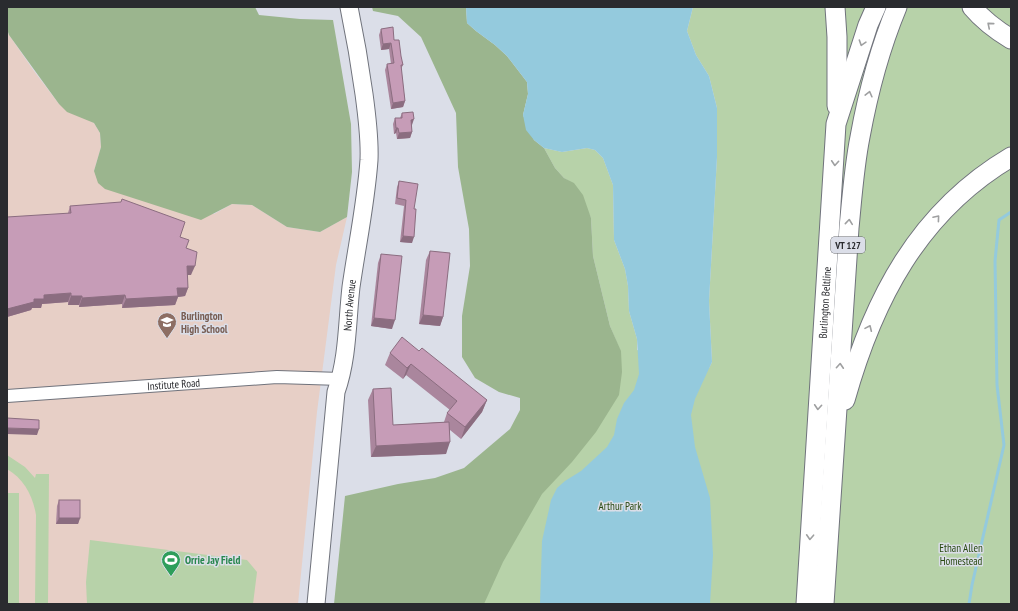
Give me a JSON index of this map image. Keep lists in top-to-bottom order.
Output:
{
  "streets": {
    "main road": ["VT 127", "Burlington Beltline", "North Avenue"],
    "street": ["Institute Road"]
  },
  "crossings": [
    ["North Avenue", "Institute Road"]
  ],
  "parks": ["Arthur Park", "Ethan Allen Homestead"],
  "places": {
    "school or university": ["Burlington High School"],
    "sports": ["Orrie Jay Field"]
  }
}
